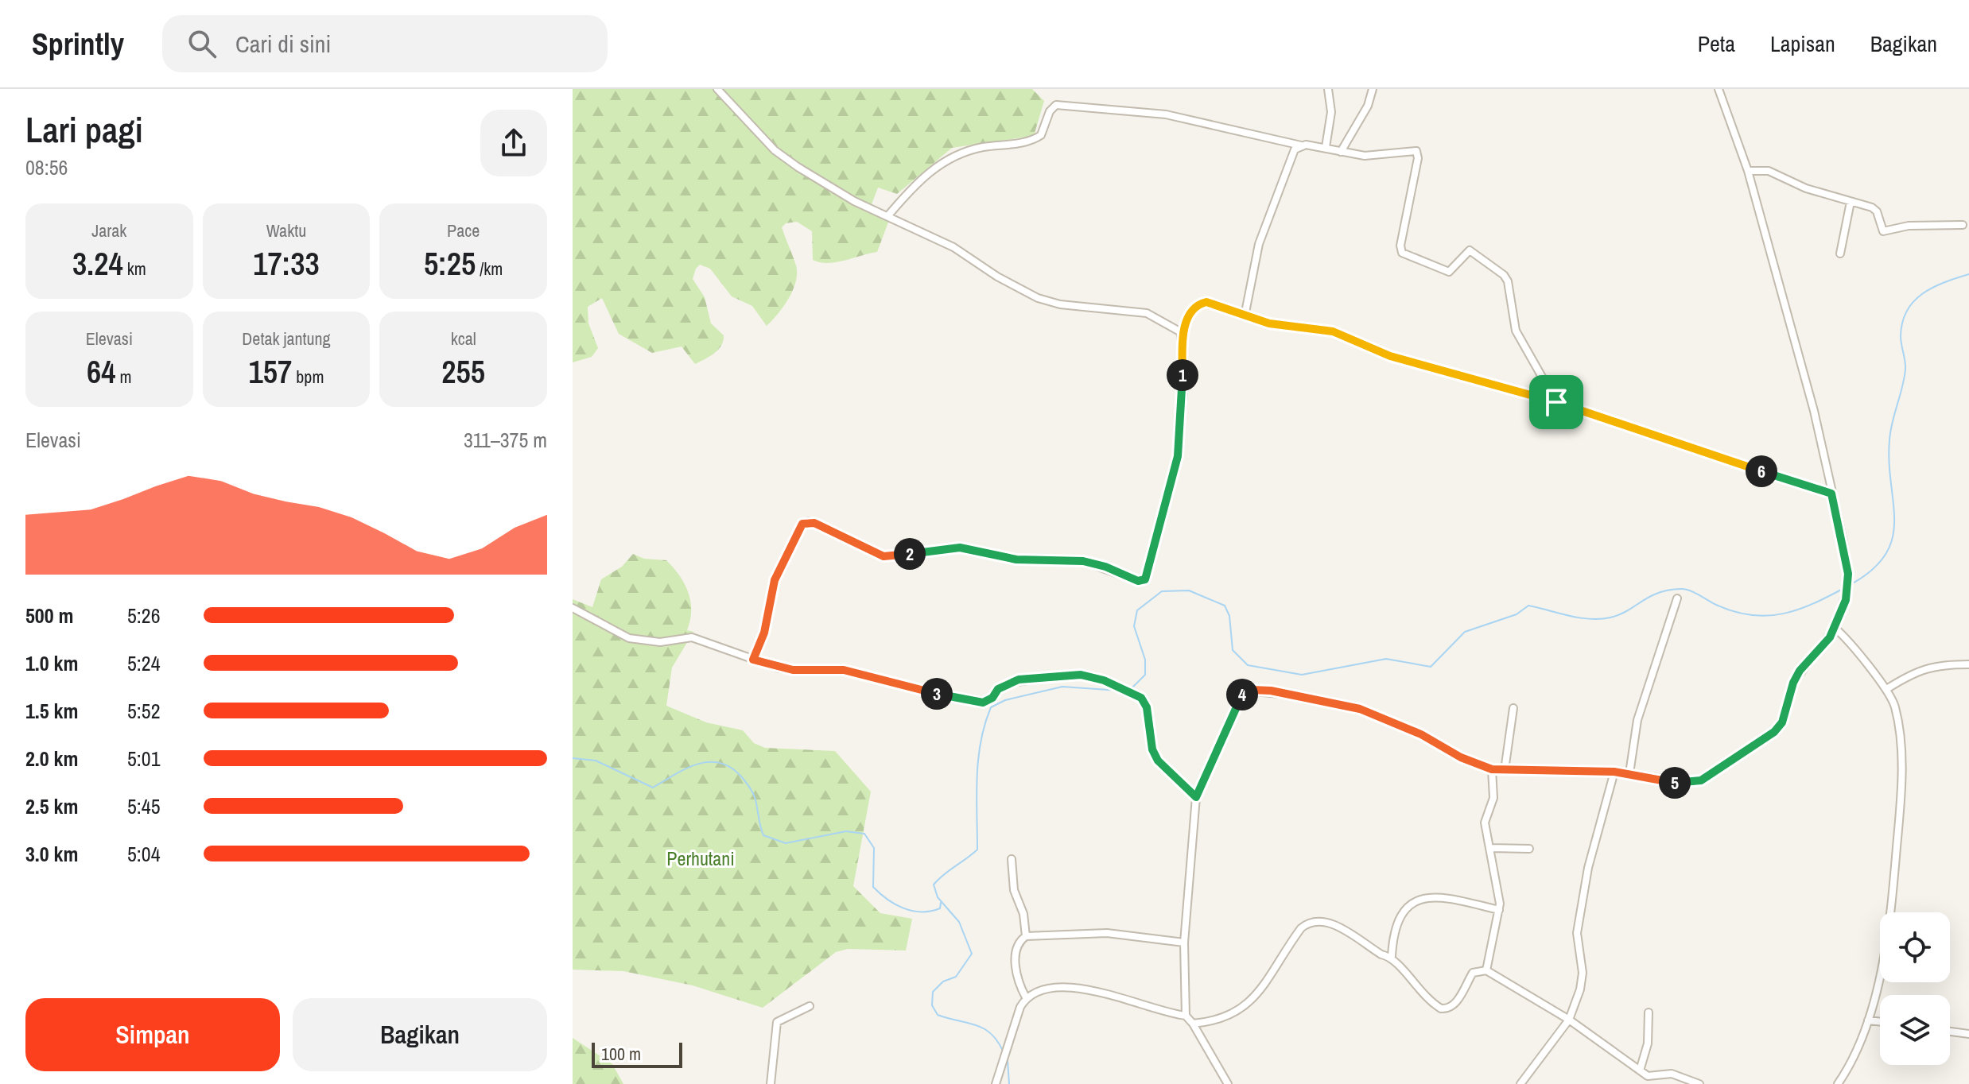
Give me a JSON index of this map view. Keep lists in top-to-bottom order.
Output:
{
  "parks": ["Perhutani"],
  "scale_bar": "100 m",
  "page": {
    "header": "Sprintly",
    "search": "Cari di sini",
    "nav": ["Peta", "Lapisan", "Bagikan"],
    "heading": ["Lari pagi", "08:56"],
    "stats": [
      ["Jarak", "3.24 km"],
      ["Waktu", "17:33"],
      ["Pace", "5:25 /km"],
      ["Elevasi", "64 m"],
      ["Detak jantung", "157 bpm"],
      ["kcal", "255"]
    ],
    "pins": [
      "1",
      "6",
      "2",
      "3",
      "4",
      "5"
    ],
    "chart": ["Elevasi", "311–375 m"],
    "list": [
      {
        "name": "500 m",
        "note": "5:26"
      },
      {
        "name": "1.0 km",
        "note": "5:24"
      },
      {
        "name": "1.5 km",
        "note": "5:52"
      },
      {
        "name": "2.0 km",
        "note": "5:01"
      },
      {
        "name": "2.5 km",
        "note": "5:45"
      },
      {
        "name": "3.0 km",
        "note": "5:04"
      }
    ],
    "buttons": ["Simpan", "Bagikan"],
    "scale": "100 m"
  }
}
